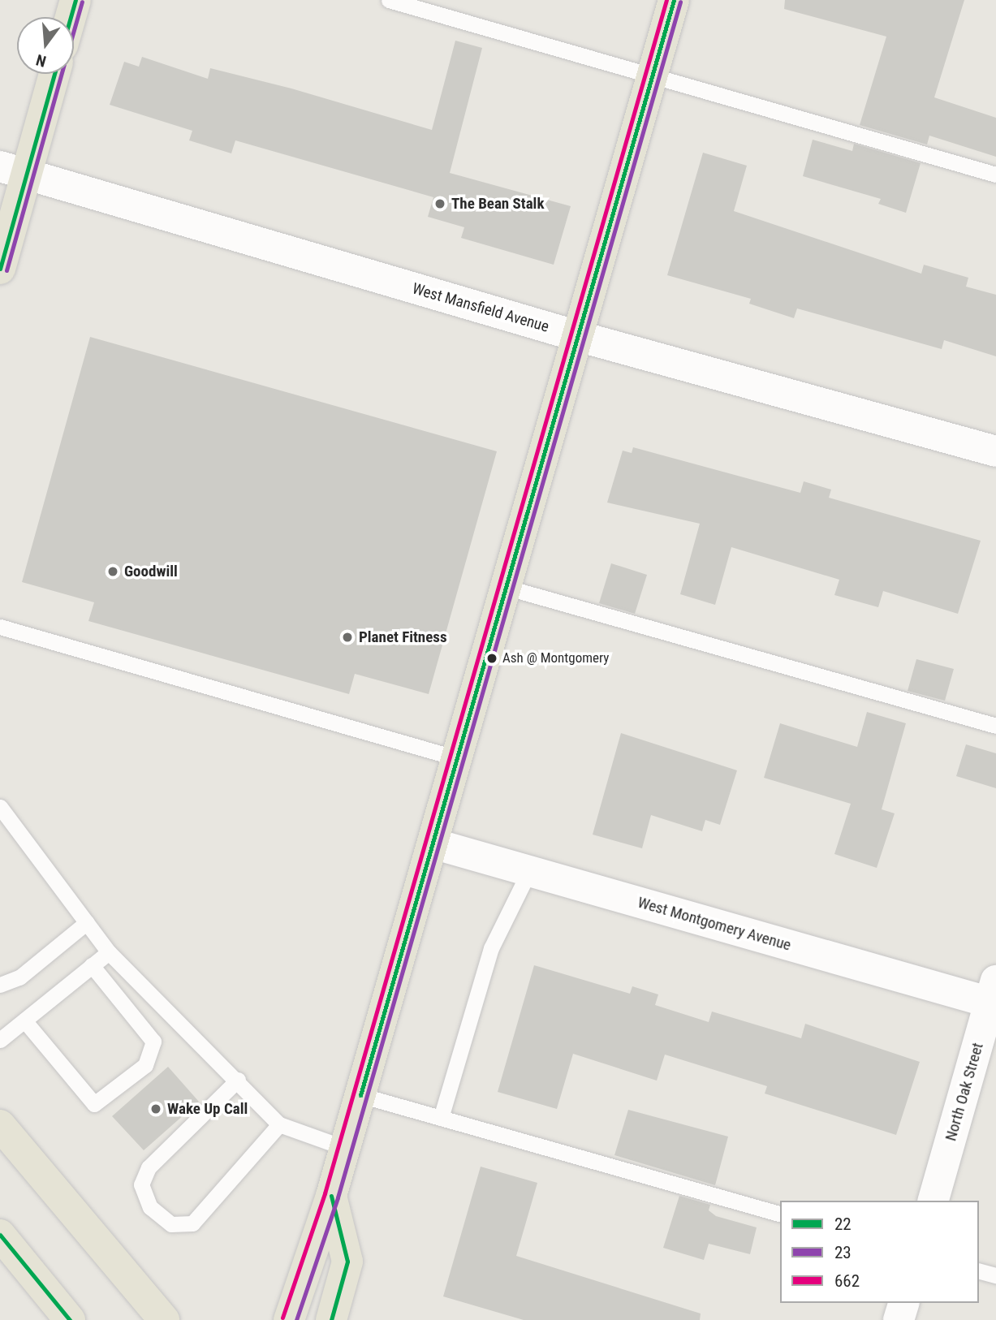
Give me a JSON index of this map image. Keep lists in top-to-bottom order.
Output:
{
  "streets": {
    "street": ["West Mansfield Avenue", "West Montgomery Avenue", "North Oak Street"]
  },
  "crossings": [
    ["West Montgomery Avenue", "North Oak Street"]
  ],
  "places": [
    "The Bean Stalk",
    "Goodwill",
    "Planet Fitness",
    "Ash @ Montgomery",
    "Wake Up Call"
  ],
  "lines": ["transit line 22", "transit line 662", "transit line 23"],
  "legend": ["22", "23", "662"],
  "north": "bottom"
}
